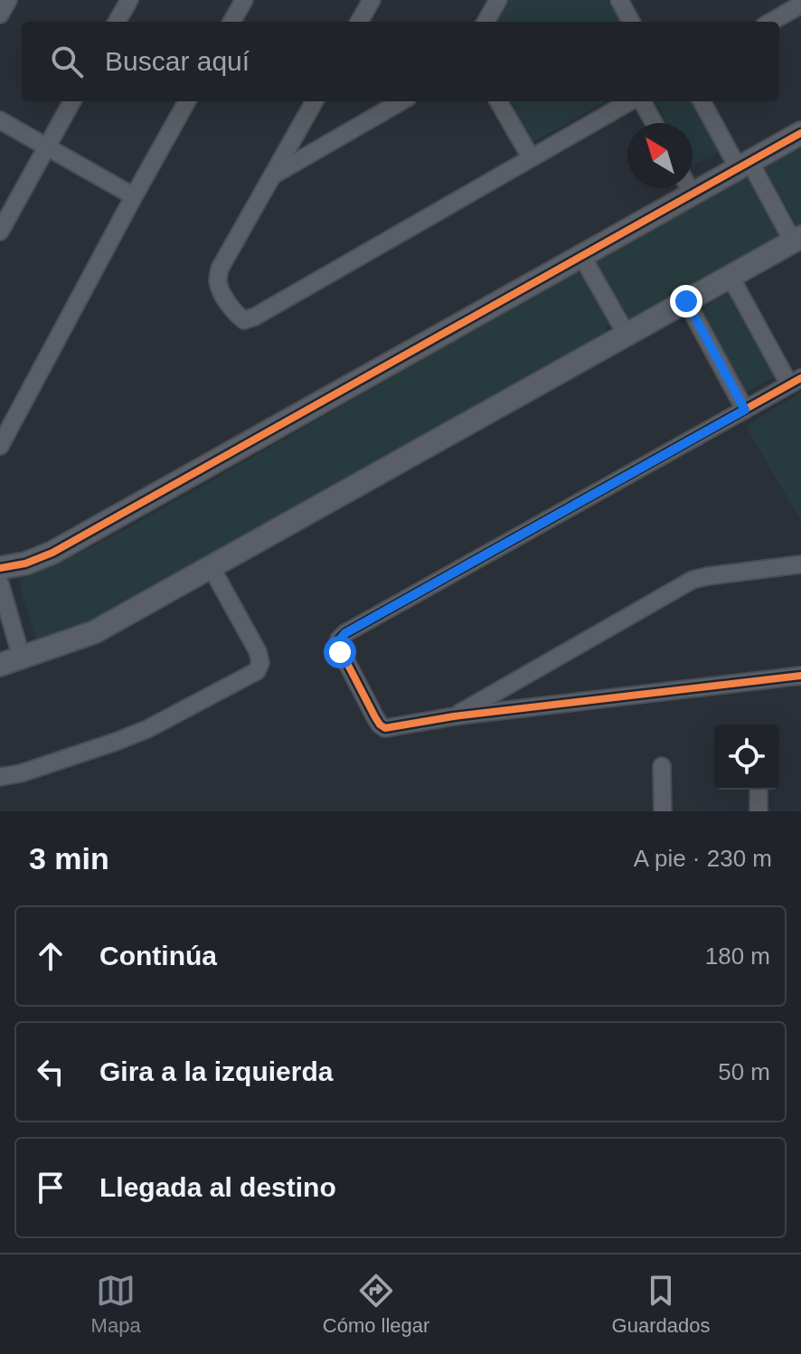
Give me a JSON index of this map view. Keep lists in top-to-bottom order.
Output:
{
  "north": "top left",
  "page": {
    "search": "Buscar aquí",
    "heading": ["3 min", "A pie · 230 m"],
    "list": [
      ["Continúa", "180 m"],
      ["Gira a la izquierda", "50 m"],
      "Llegada al destino"
    ],
    "nav": ["Mapa", "Cómo llegar", "Guardados"]
  }
}
